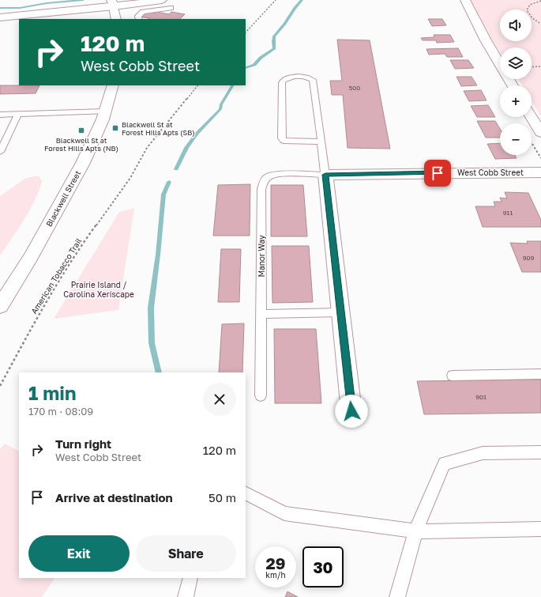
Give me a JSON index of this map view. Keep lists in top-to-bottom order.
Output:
{
  "streets": {
    "street": ["West Cobb Street", "Blackwell Street"],
    "lane": ["Manor Way"],
    "path": ["American Tobacco Trail"]
  },
  "crossings": [
    ["West Cobb Street", "Manor Way"]
  ],
  "parks": ["Prairie Island / Carolina Xeriscape"],
  "places": {
    "transit": ["Blackwell St at Forest Hills Apts (SB)", "Blackwell St at Forest Hills Apts (NB)"]
  },
  "house_numbers": [
    "500",
    "911",
    "909",
    "901"
  ],
  "page": {
    "map_buttons": ["+", "−"],
    "turn": ["120 m", "West Cobb Street"],
    "heading": ["1 min", "170 m · 08:09"],
    "list": [
      {
        "name": "Turn right",
        "note": "West Cobb Street",
        "value": "120 m"
      },
      {
        "name": "Arrive at destination",
        "value": "50 m"
      }
    ],
    "buttons": ["Exit", "Share"],
    "speed": "29 km/h",
    "limit": "30"
  }
}
